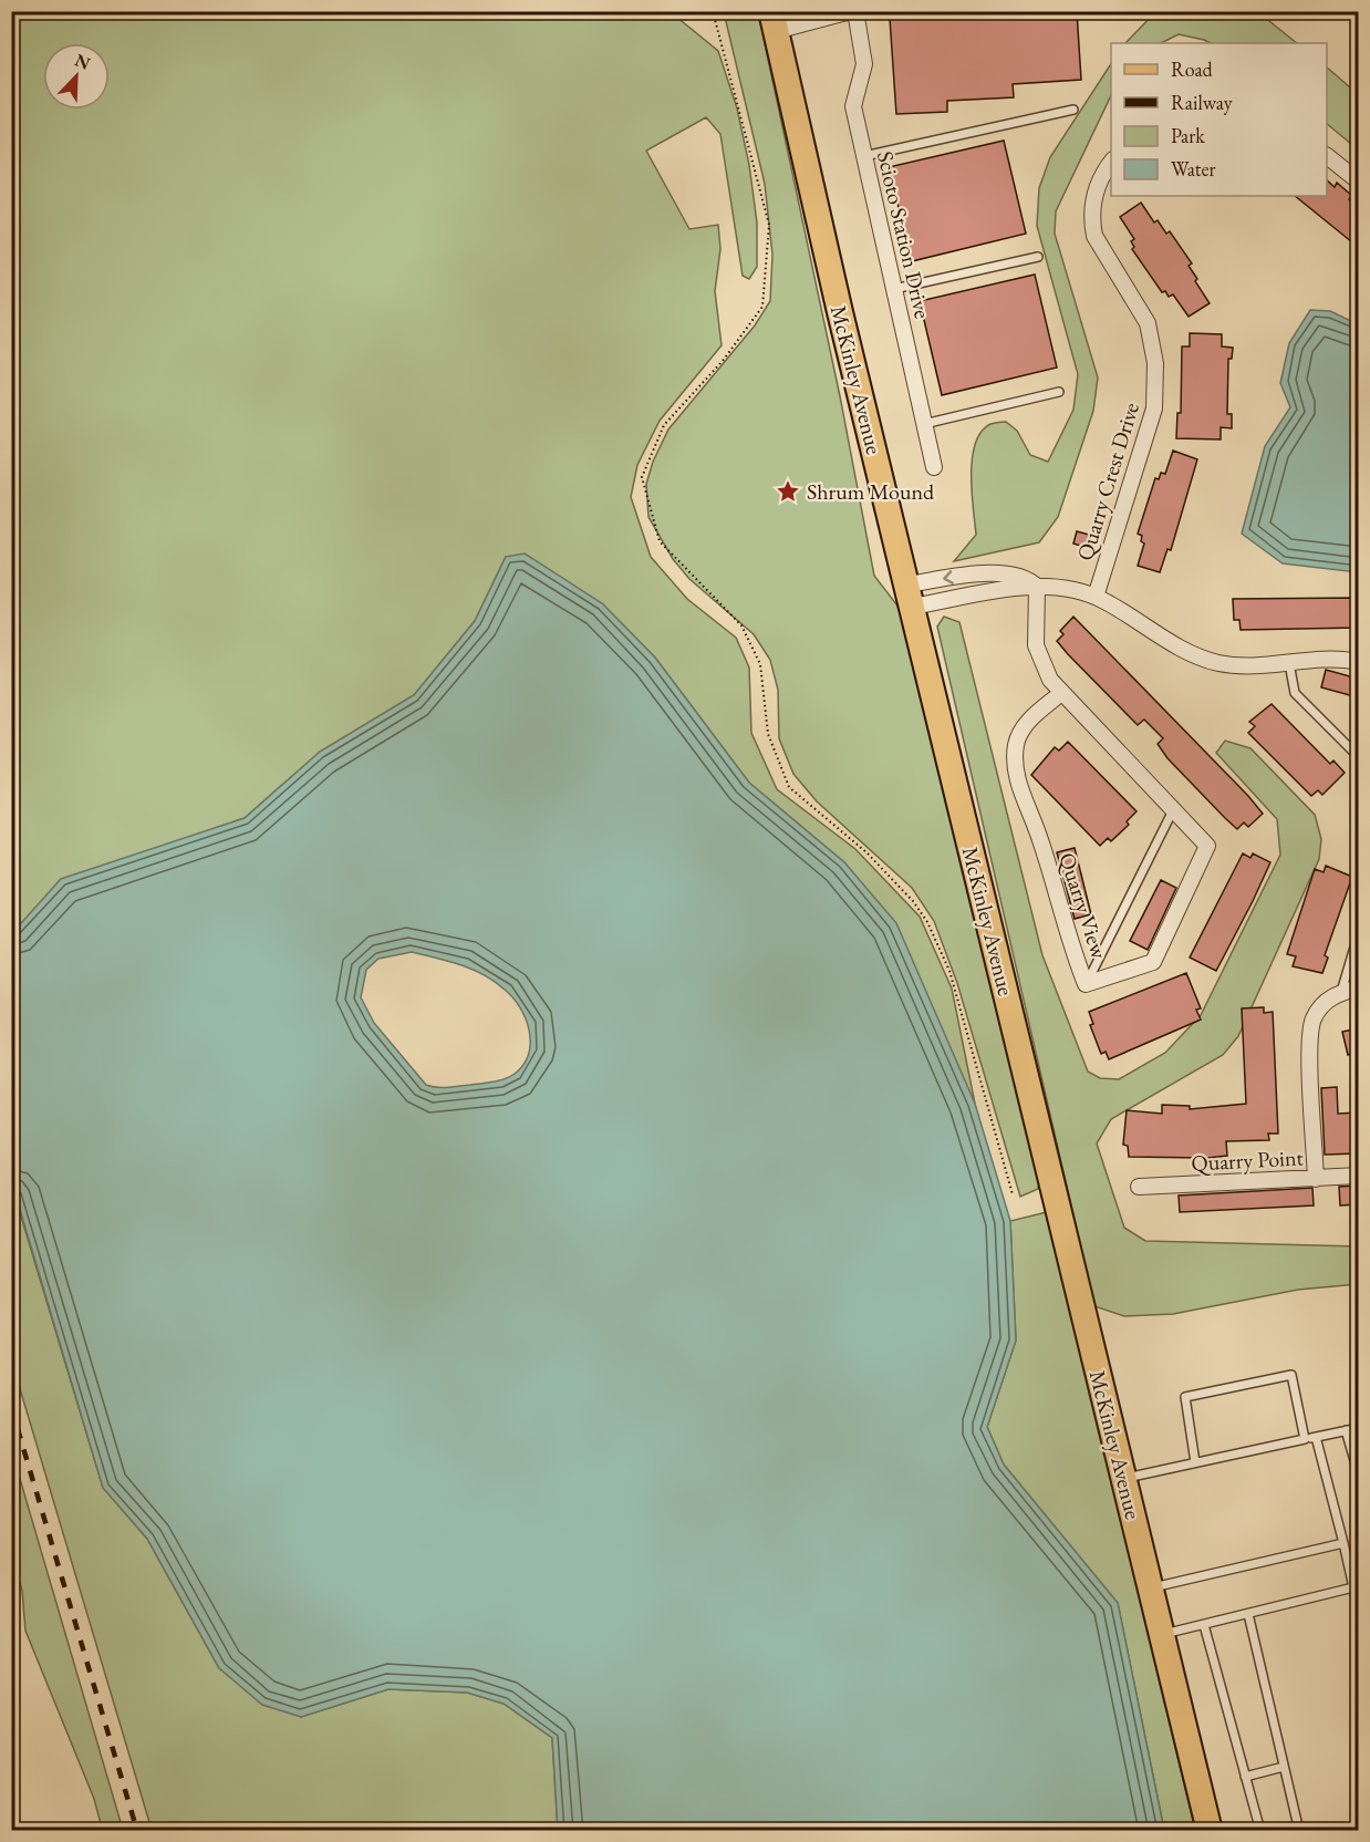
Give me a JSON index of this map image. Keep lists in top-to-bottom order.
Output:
{
  "streets": {
    "main road": ["McKinley Avenue"],
    "street": [
      "Scioto Station Drive",
      "Quarry Crest Drive",
      "Quarry View",
      "Quarry Point"
    ]
  },
  "crossings": [
    ["Scioto Station Drive", "McKinley Avenue"]
  ],
  "places": {
    "place": ["Shrum Mound"]
  },
  "legend": [
    "Road",
    "Railway",
    "Park",
    "Water"
  ],
  "north": "top right"
}
